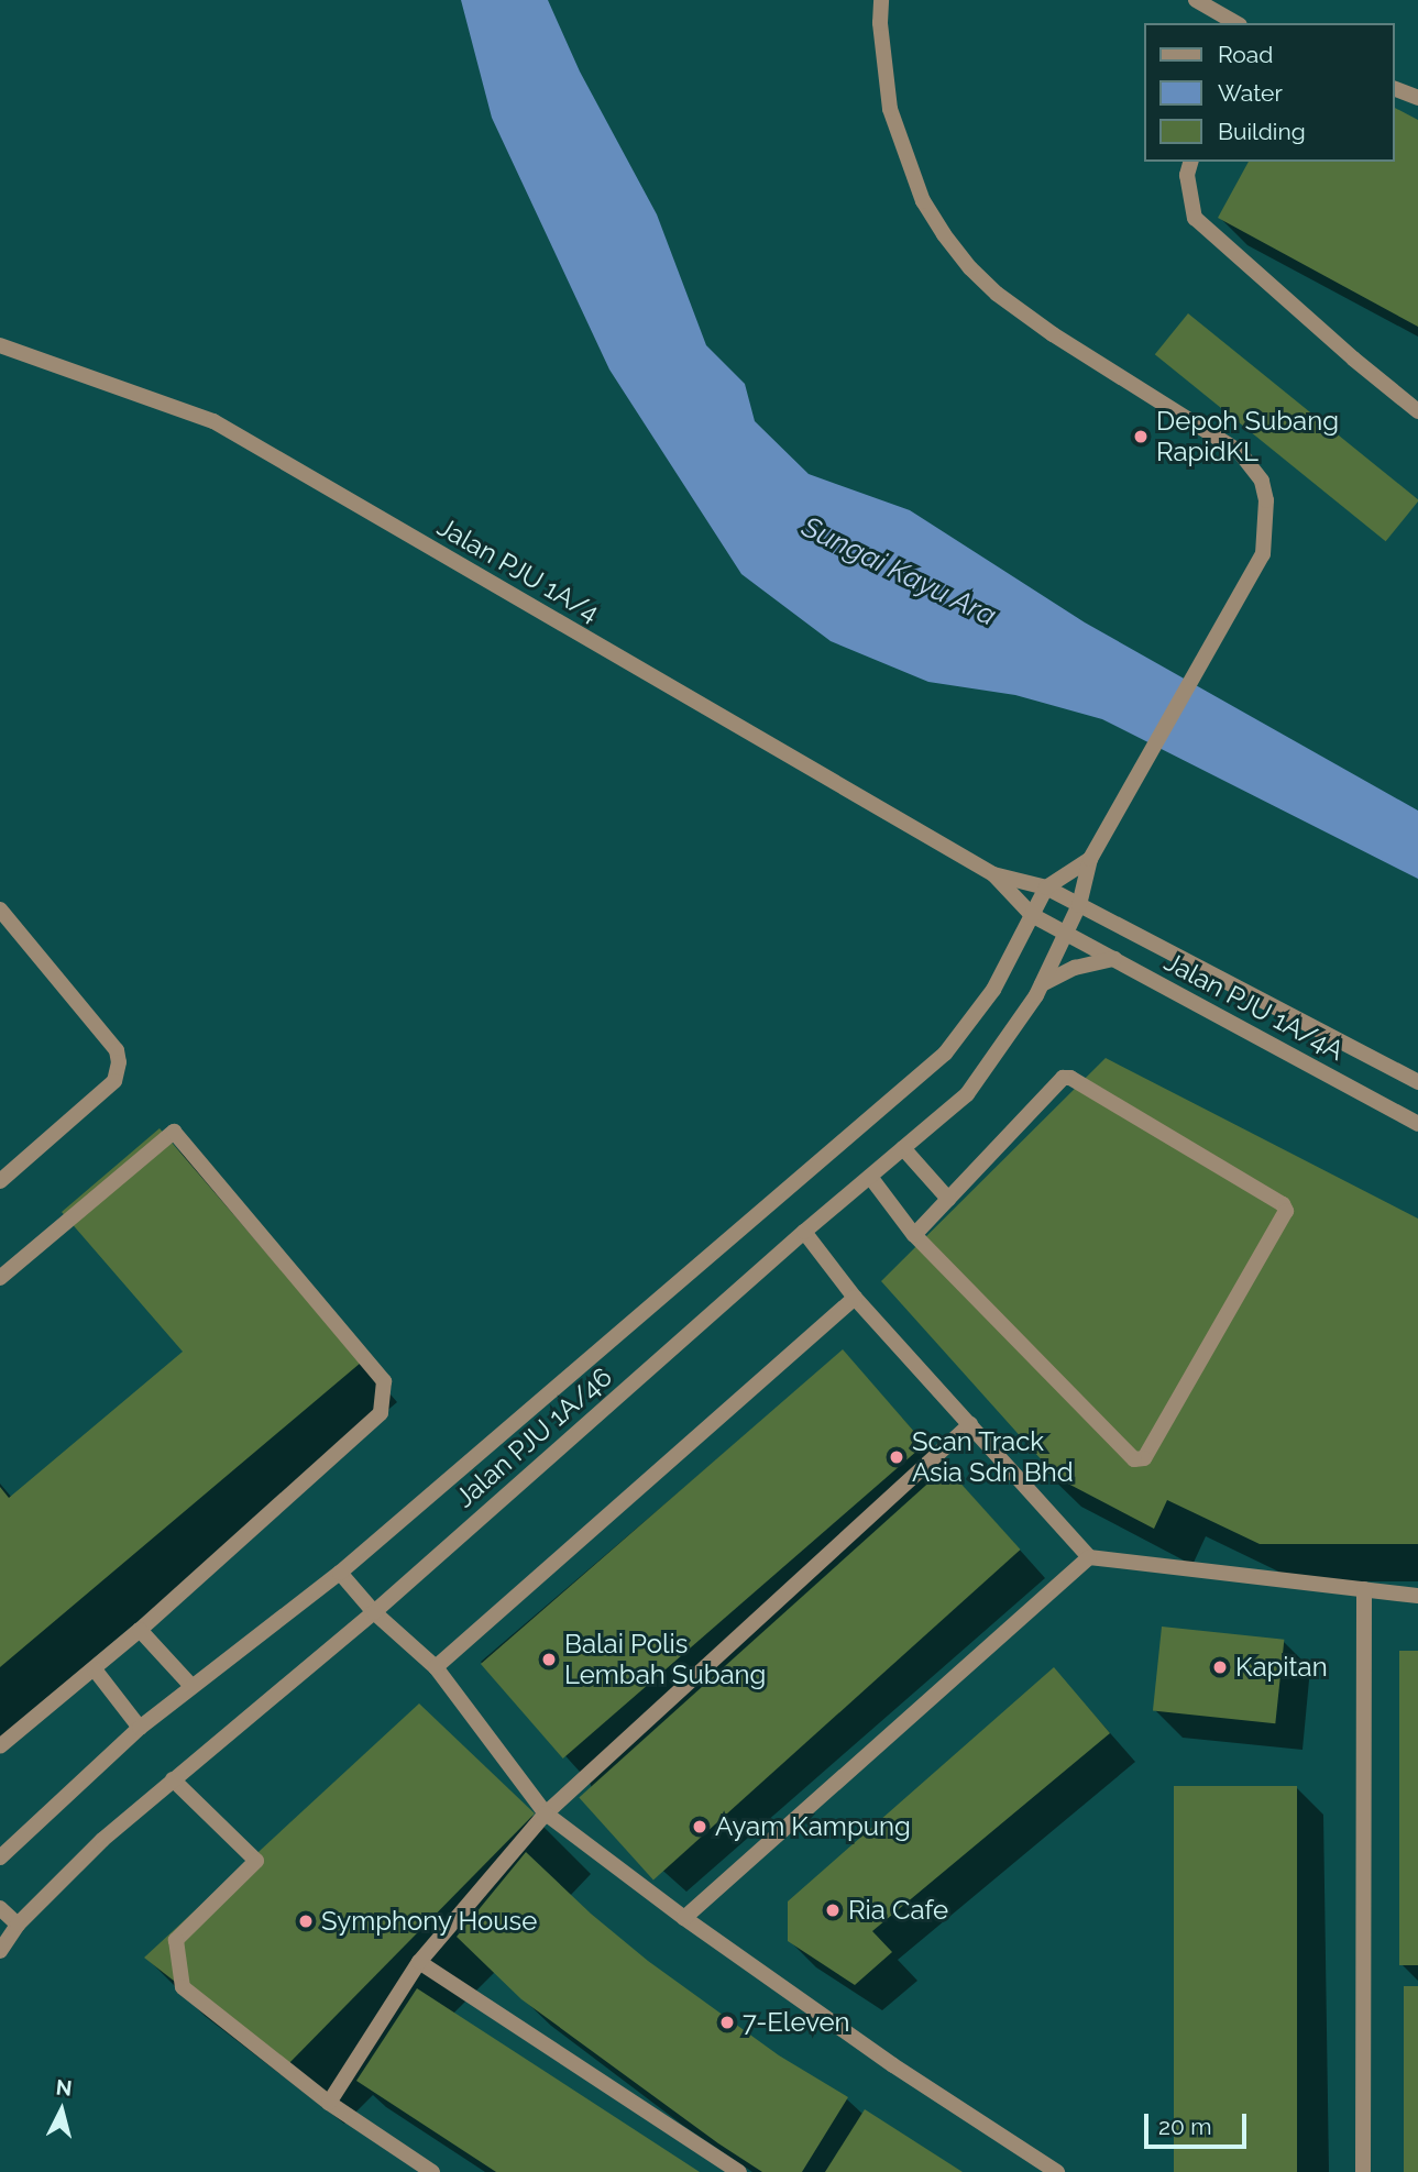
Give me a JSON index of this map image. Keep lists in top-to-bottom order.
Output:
{
  "streets": {
    "street": ["Jalan PJU 1A/4", "Jalan PJU 1A/4A", "Jalan PJU 1A/46"]
  },
  "crossings": [
    ["Jalan PJU 1A/4", "Jalan PJU 1A/4A"],
    ["Jalan PJU 1A/4", "Jalan PJU 1A/46"],
    ["Jalan PJU 1A/4A", "Jalan PJU 1A/46"]
  ],
  "water": ["Sungai Kayu Ara"],
  "places": [
    "Depoh Subang RapidKL",
    "Scan Track Asia Sdn Bhd",
    "Balai Polis Lembah Subang",
    "Kapitan",
    "Ayam Kampung",
    "Ria Cafe",
    "Symphony House",
    "7-Eleven"
  ],
  "legend": ["Road", "Water", "Building"],
  "scale_bar": "20 m",
  "north": "top"
}
